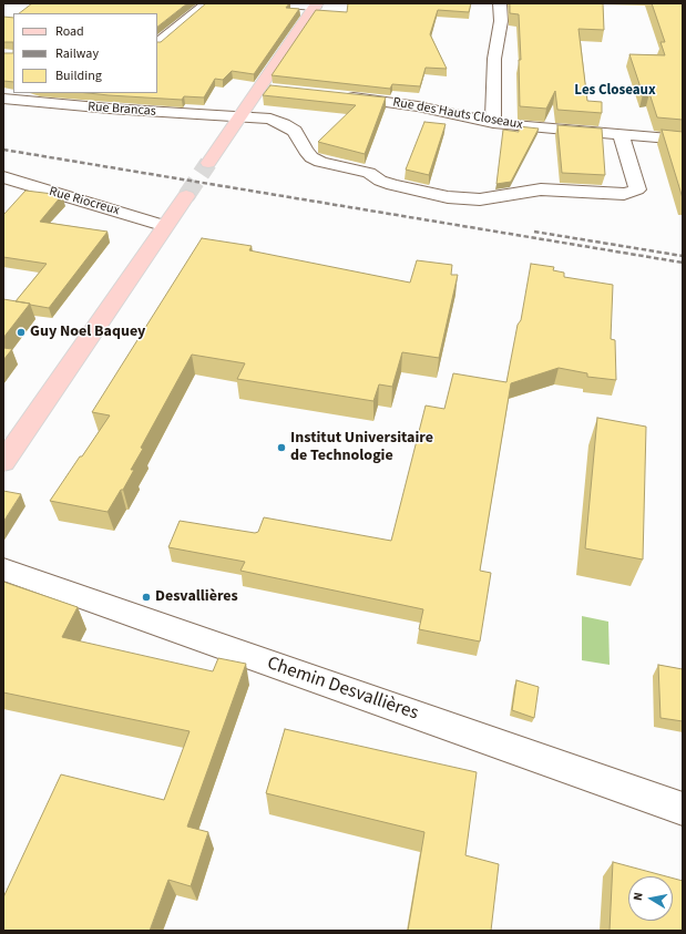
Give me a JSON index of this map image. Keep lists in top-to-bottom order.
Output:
{
  "streets": {
    "street": [
      "Rue Brancas",
      "Rue des Hauts Closeaux",
      "Rue Riocreux",
      "Chemin Desvallières"
    ]
  },
  "crossings": [
    ["Rue Brancas", "Rue des Hauts Closeaux"]
  ],
  "districts": ["Les Closeaux"],
  "places": ["Guy Noel Baquey", "Institut Universitaire de Technologie", "Desvallières"],
  "legend": ["Road", "Railway", "Building"],
  "north": "left"
}
